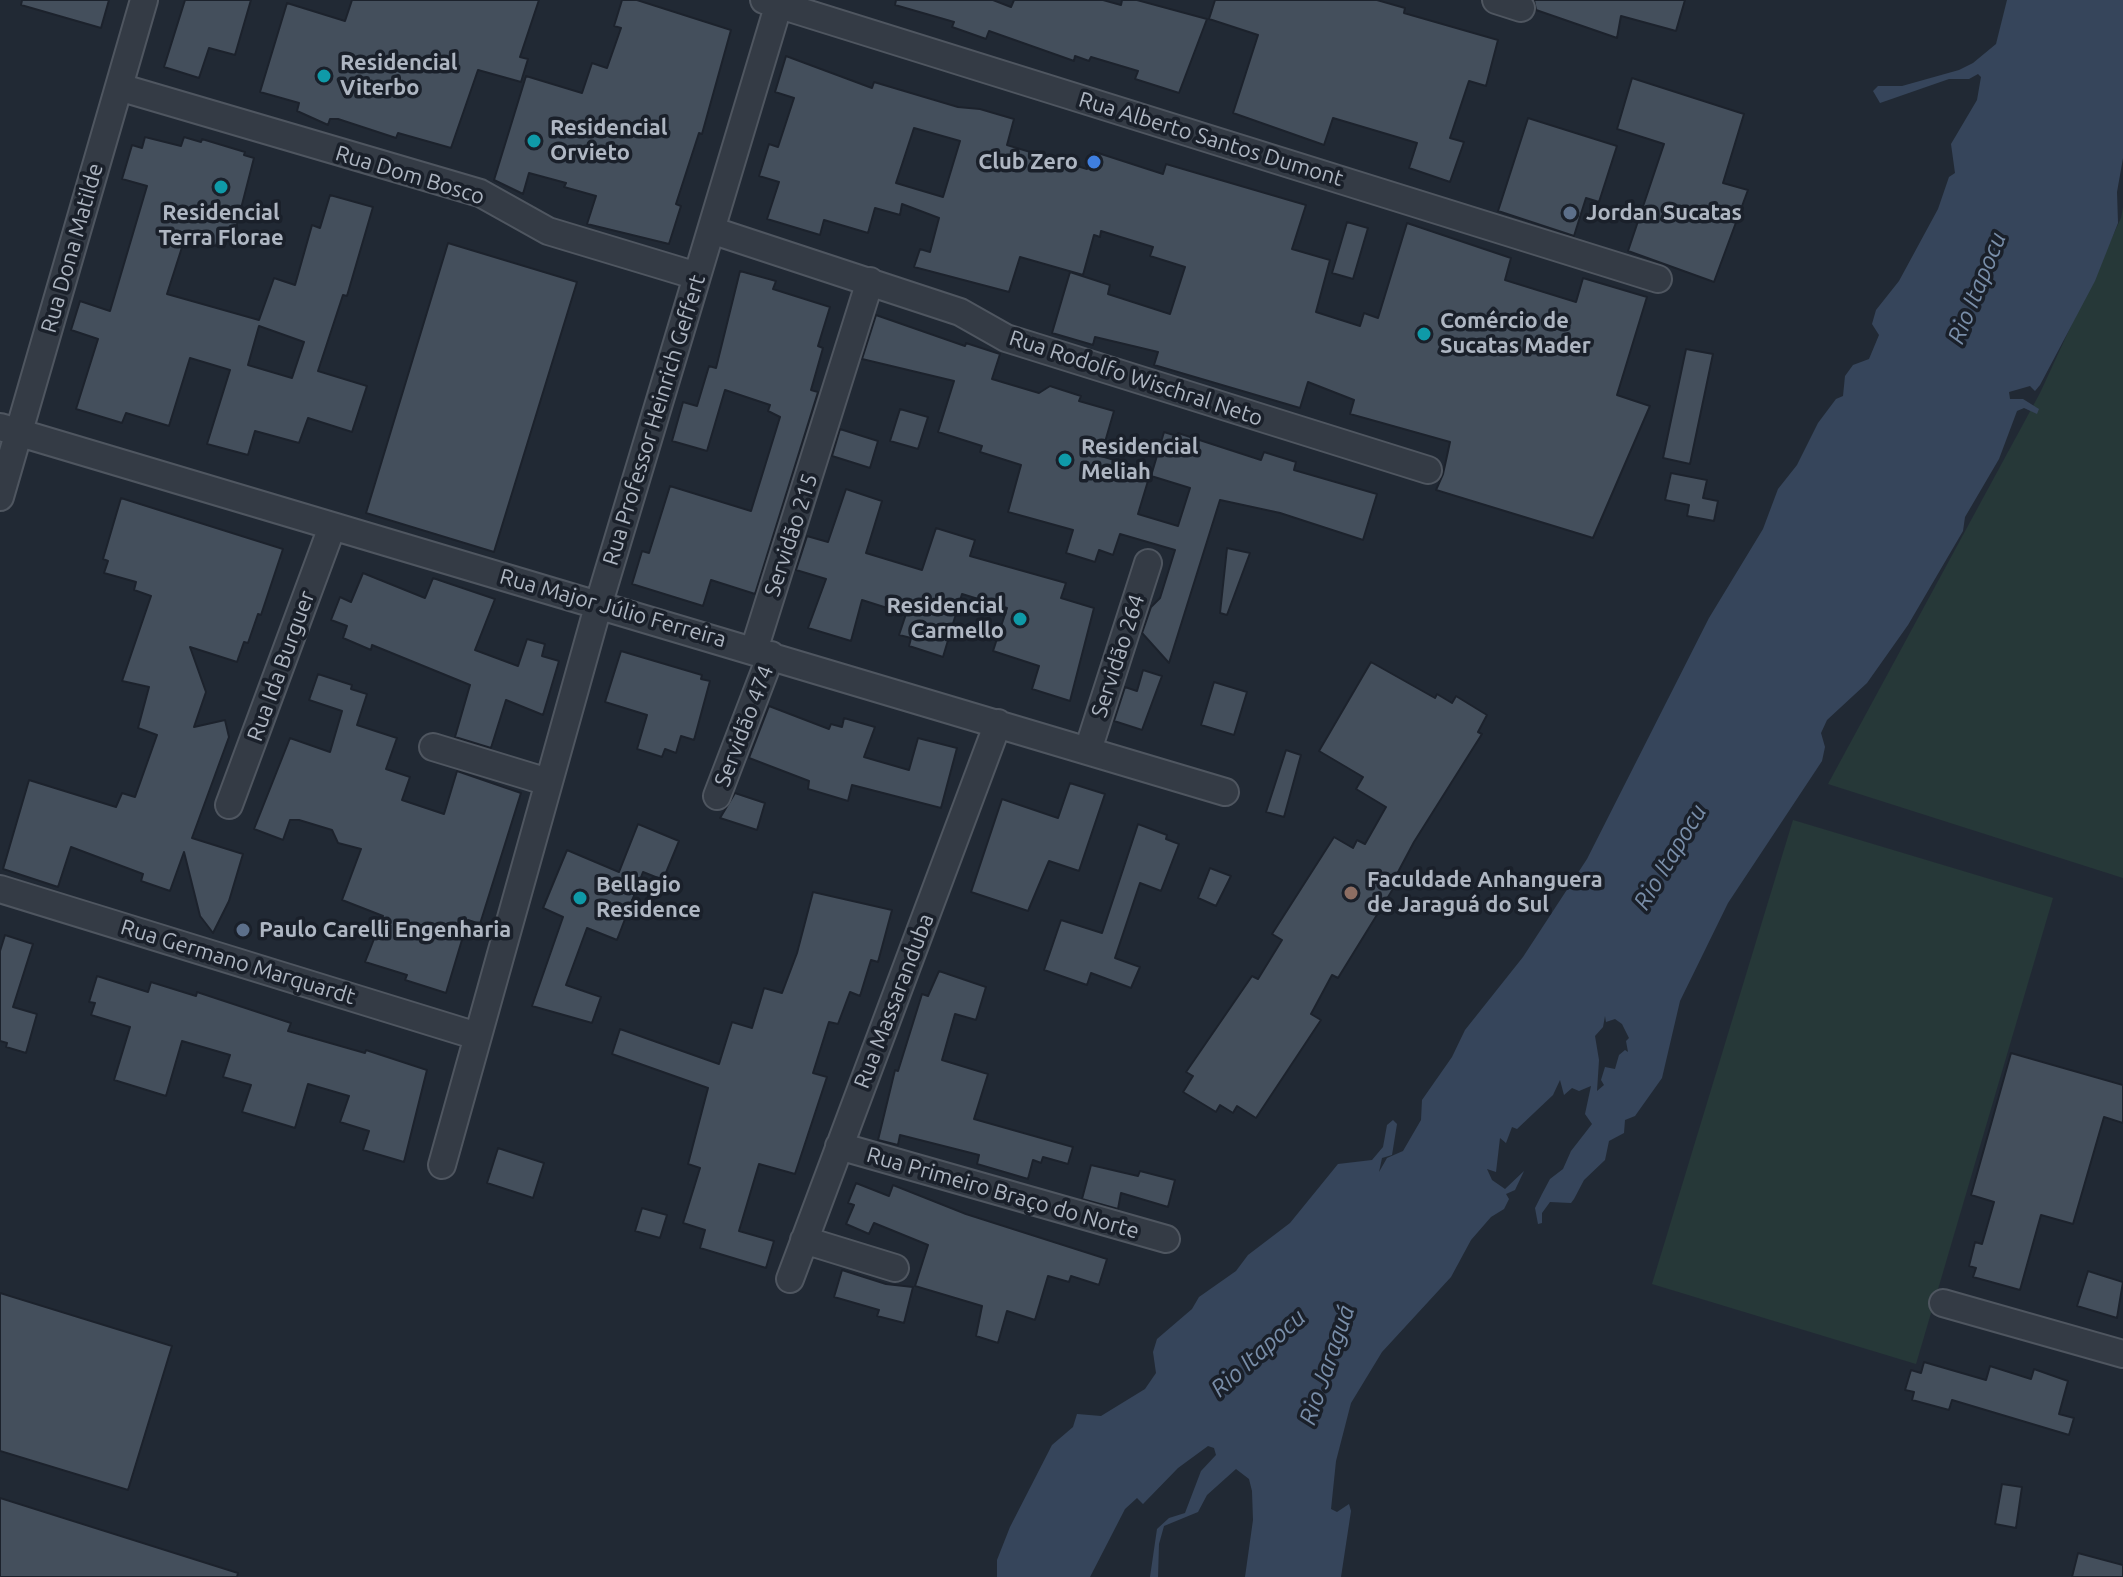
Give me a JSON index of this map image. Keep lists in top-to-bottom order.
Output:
{
  "streets": {
    "street": [
      "Rua Alberto Santos Dumont",
      "Rua Dom Bosco",
      "Rua Dona Matilde",
      "Rua Rodolfo Wischral Neto",
      "Rua Professor Heinrich Geffert",
      "Servidão 215",
      "Rua Major Júlio Ferreira",
      "Servidão 264",
      "Rua Ida Burguer",
      "Servidão 474",
      "Rua Germano Marquardt",
      "Rua Massaranduba",
      "Rua Primeiro Braço do Norte"
    ]
  },
  "crossings": [
    ["Rua Alberto Santos Dumont", "Rua Professor Heinrich Geffert"],
    ["Rua Dom Bosco", "Rua Dona Matilde"],
    ["Rua Dom Bosco", "Rua Professor Heinrich Geffert"],
    ["Rua Dona Matilde", "Rua Major Júlio Ferreira"],
    ["Rua Rodolfo Wischral Neto", "Rua Professor Heinrich Geffert"],
    ["Rua Rodolfo Wischral Neto", "Servidão 215"],
    ["Rua Professor Heinrich Geffert", "Rua Major Júlio Ferreira"],
    ["Rua Professor Heinrich Geffert", "Rua Germano Marquardt"],
    ["Servidão 215", "Rua Major Júlio Ferreira"],
    ["Servidão 215", "Servidão 474"],
    ["Rua Major Júlio Ferreira", "Servidão 264"],
    ["Rua Major Júlio Ferreira", "Rua Ida Burguer"],
    ["Rua Major Júlio Ferreira", "Servidão 474"],
    ["Rua Major Júlio Ferreira", "Rua Massaranduba"],
    ["Rua Massaranduba", "Rua Primeiro Braço do Norte"]
  ],
  "water": ["Rio Itapocu", "Rio Jaraguá"],
  "places": [
    "Residencial Viterbo",
    "Residencial Orvieto",
    "Club Zero",
    "Residencial Terra Florae",
    "Jordan Sucatas",
    "Comércio de Sucatas Mader",
    "Residencial Meliah",
    "Residencial Carmello",
    "Faculdade Anhanguera de Jaraguá do Sul",
    "Bellagio Residence",
    "Paulo Carelli Engenharia"
  ]
}
